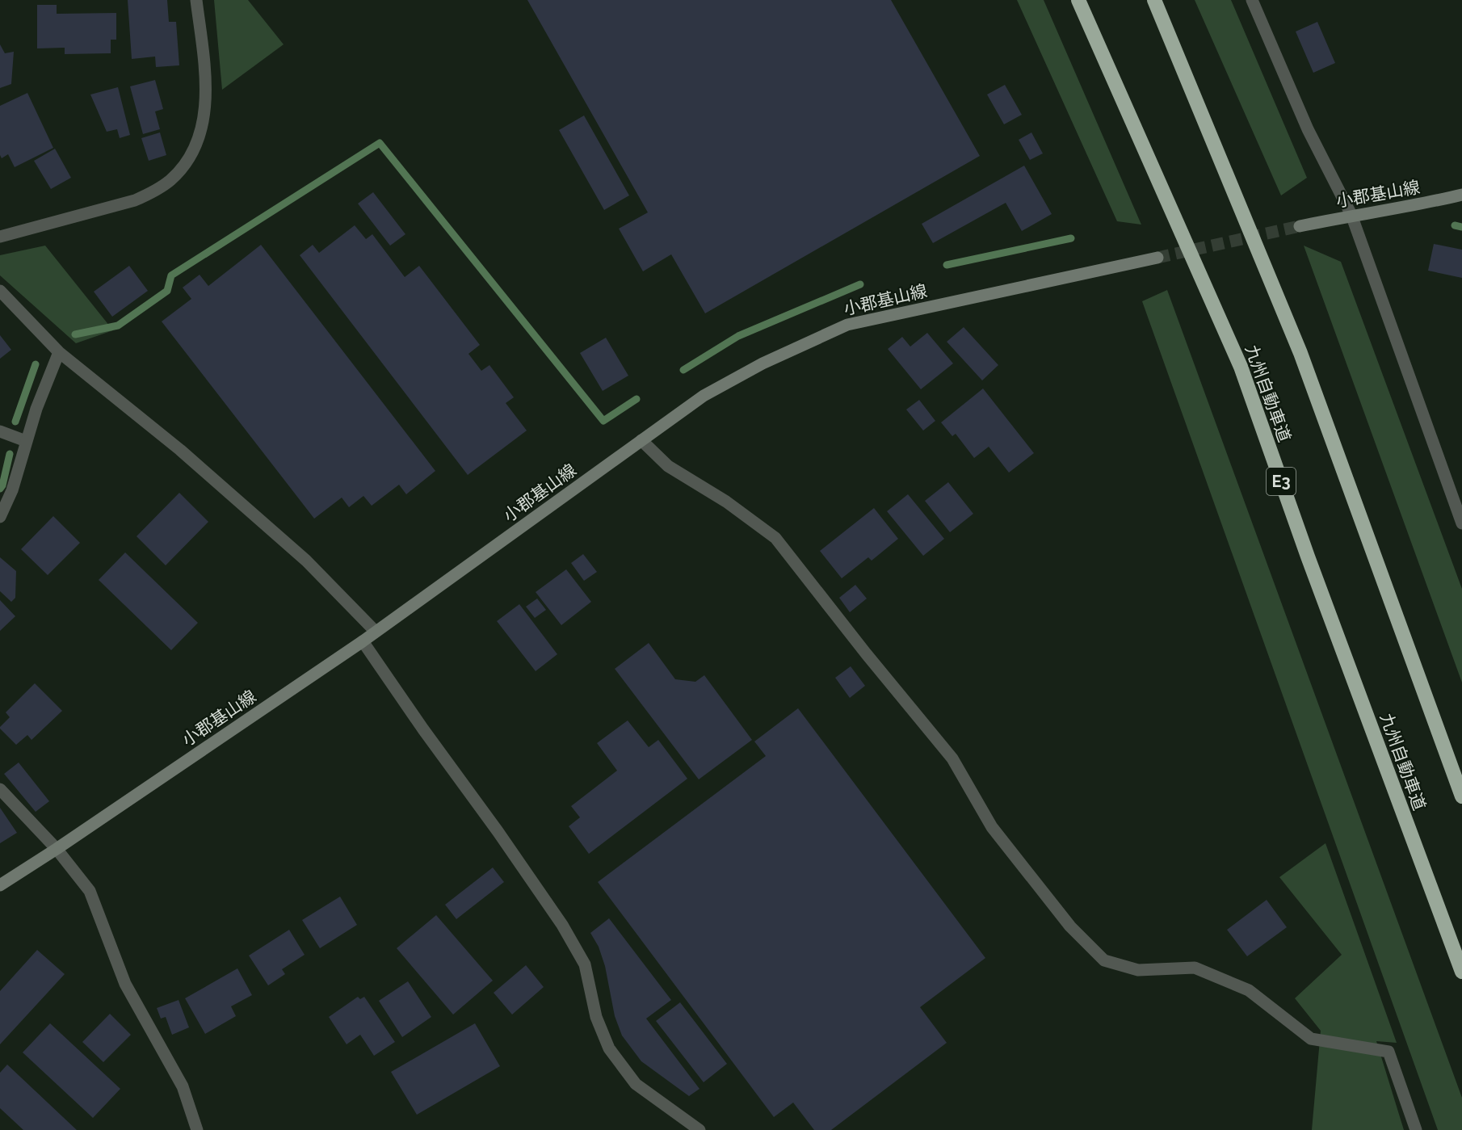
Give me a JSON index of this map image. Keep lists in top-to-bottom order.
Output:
{
  "streets": {
    "highway": ["九州自動車道", "E3"],
    "main road": ["小郡基山線"]
  }
}
